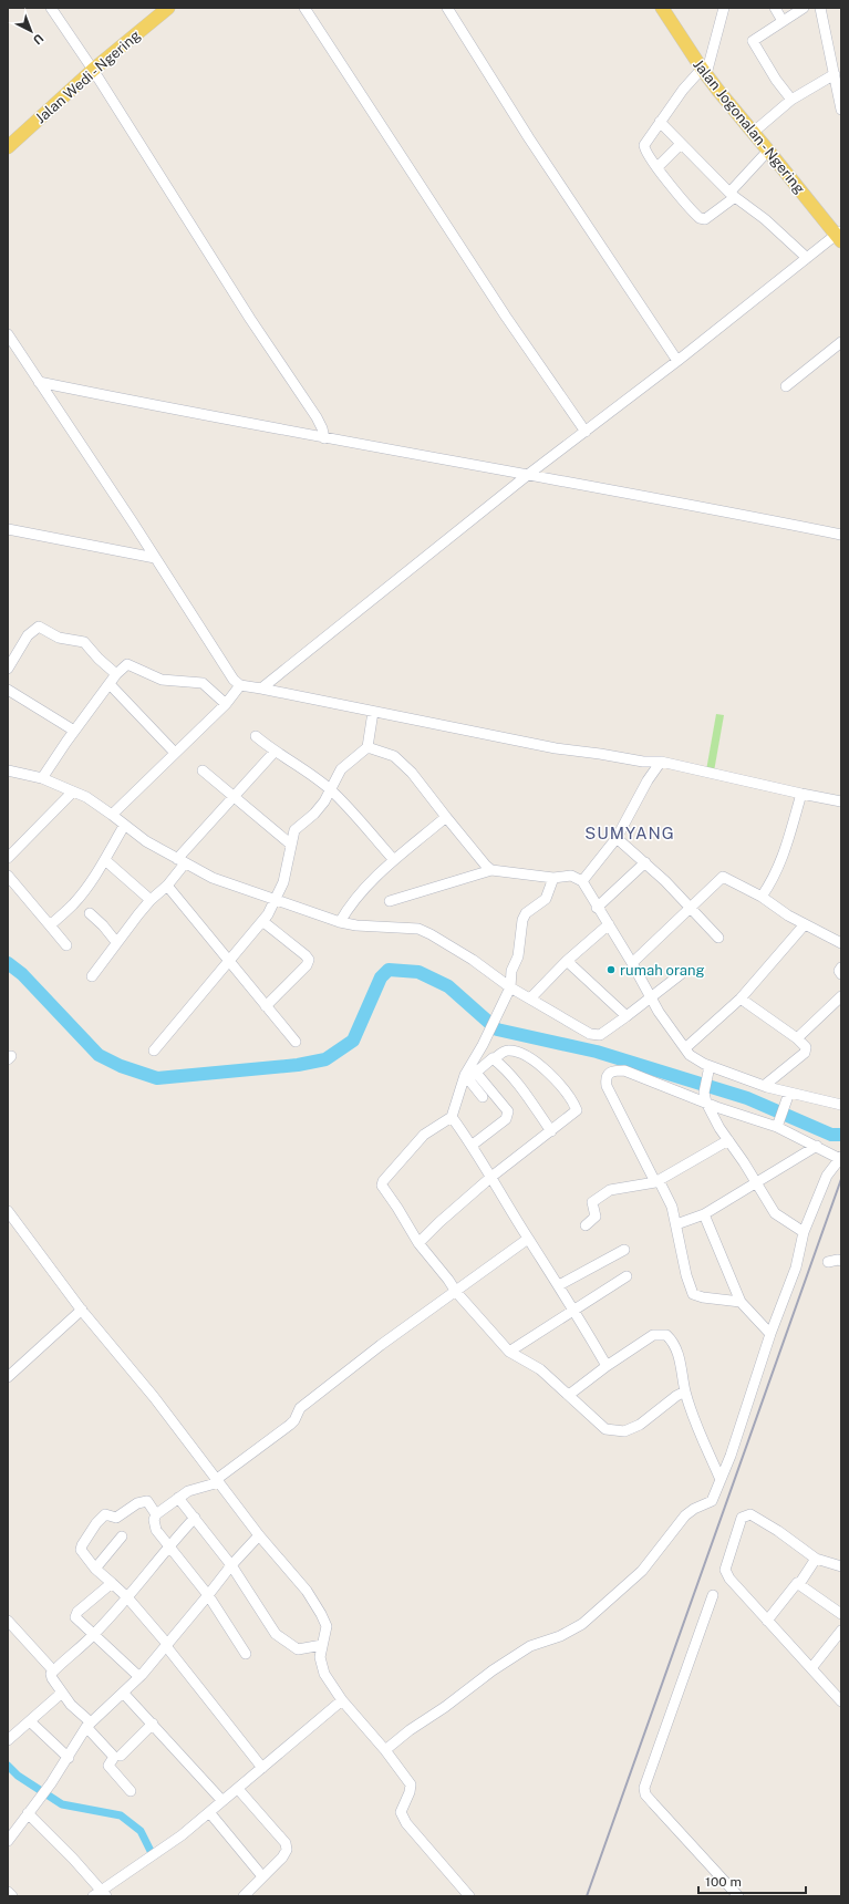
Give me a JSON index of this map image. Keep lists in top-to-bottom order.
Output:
{
  "streets": {
    "main road": ["Jalan Wedi - Ngering", "Jalan Jogonalan - Ngering"]
  },
  "districts": ["SUMYANG"],
  "places": ["rumah orang"],
  "scale_bar": "100 m",
  "north": "bottom right"
}
